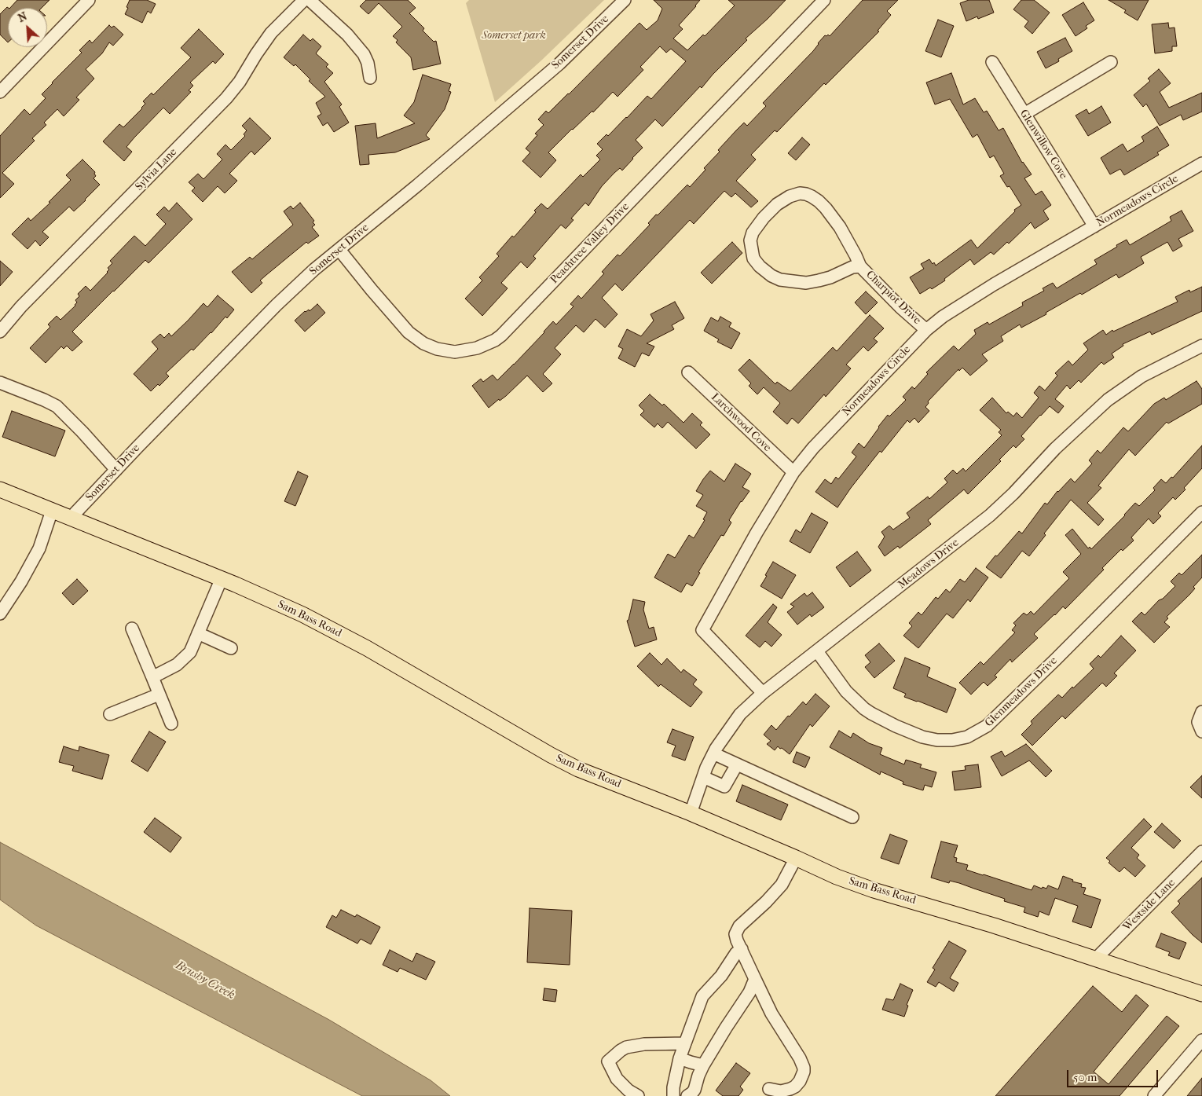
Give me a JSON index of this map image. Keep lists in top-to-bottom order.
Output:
{
  "streets": {
    "main road": ["Sam Bass Road"],
    "street": [
      "Somerset Drive",
      "Glenwillow Cove",
      "Sylvia Lane",
      "Normeadows Circle",
      "Peachtree Valley Drive",
      "Charpiot Drive",
      "Larchwood Cove",
      "Meadows Drive",
      "Glenmeadows Drive",
      "Westside Lane"
    ]
  },
  "crossings": [
    ["Somerset Drive", "Peachtree Valley Drive"],
    ["Somerset Drive", "Sam Bass Road"],
    ["Glenwillow Cove", "Normeadows Circle"],
    ["Normeadows Circle", "Charpiot Drive"],
    ["Normeadows Circle", "Larchwood Cove"],
    ["Normeadows Circle", "Meadows Drive"],
    ["Meadows Drive", "Sam Bass Road"],
    ["Meadows Drive", "Glenmeadows Drive"],
    ["Sam Bass Road", "Westside Lane"]
  ],
  "water": ["Brushy Creek"],
  "parks": ["Somerset park"],
  "scale_bar": "50 m",
  "north": "top left"
}
